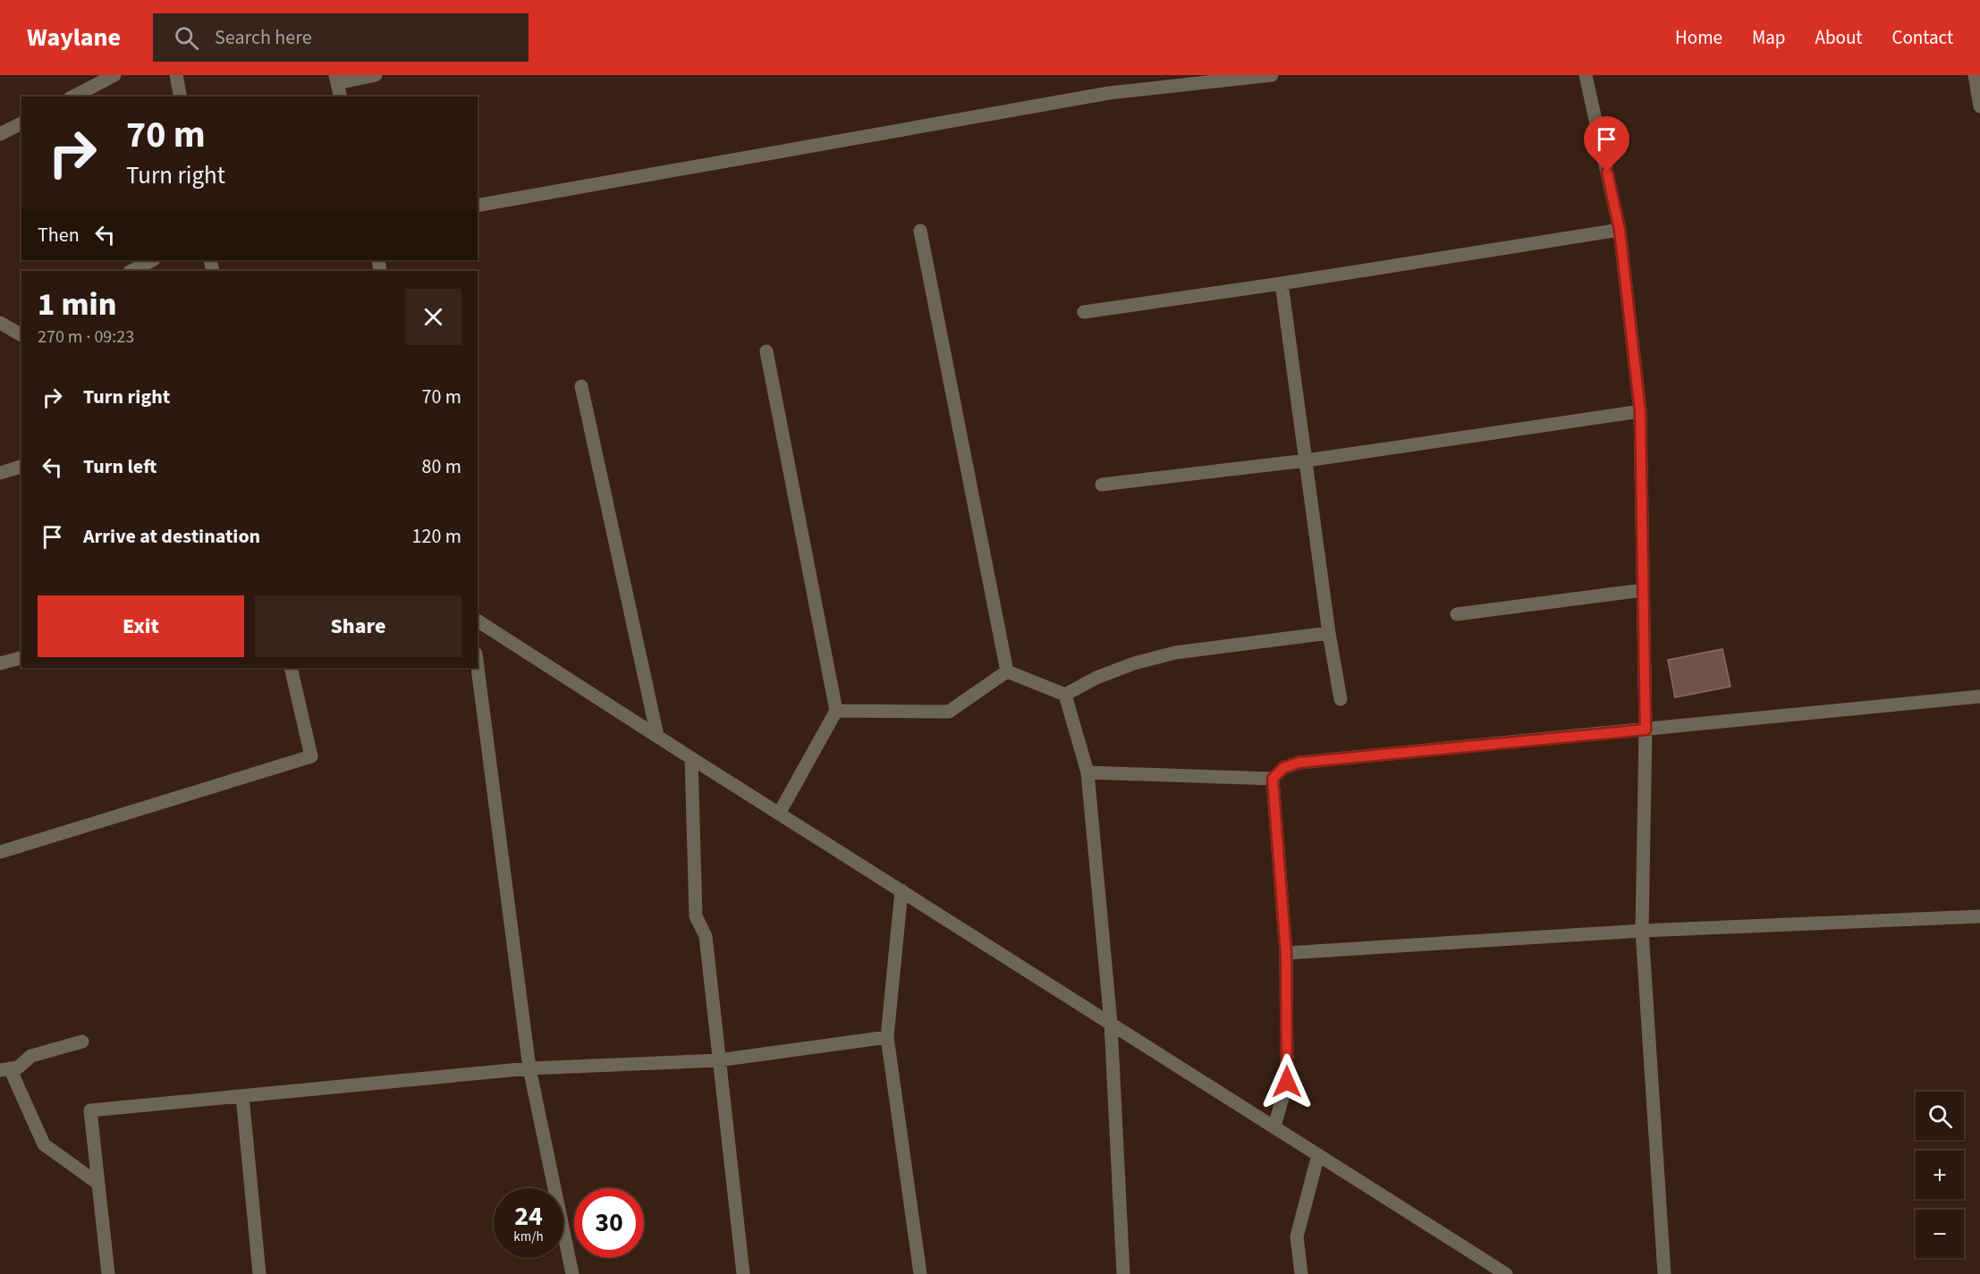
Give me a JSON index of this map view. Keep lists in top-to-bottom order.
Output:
{
  "page": {
    "header": "Waylane",
    "search": "Search here",
    "nav": [
      "Home",
      "Map",
      "About",
      "Contact"
    ],
    "turn": ["70 m", "Turn right"],
    "then": "Then",
    "heading": ["1 min", "270 m · 09:23"],
    "list": [
      {
        "name": "Turn right",
        "value": "70 m"
      },
      {
        "name": "Turn left",
        "value": "80 m"
      },
      {
        "name": "Arrive at destination",
        "value": "120 m"
      }
    ],
    "buttons": ["Exit", "Share"],
    "map_buttons": ["+", "−"],
    "speed": "24 km/h",
    "limit": "30"
  }
}
